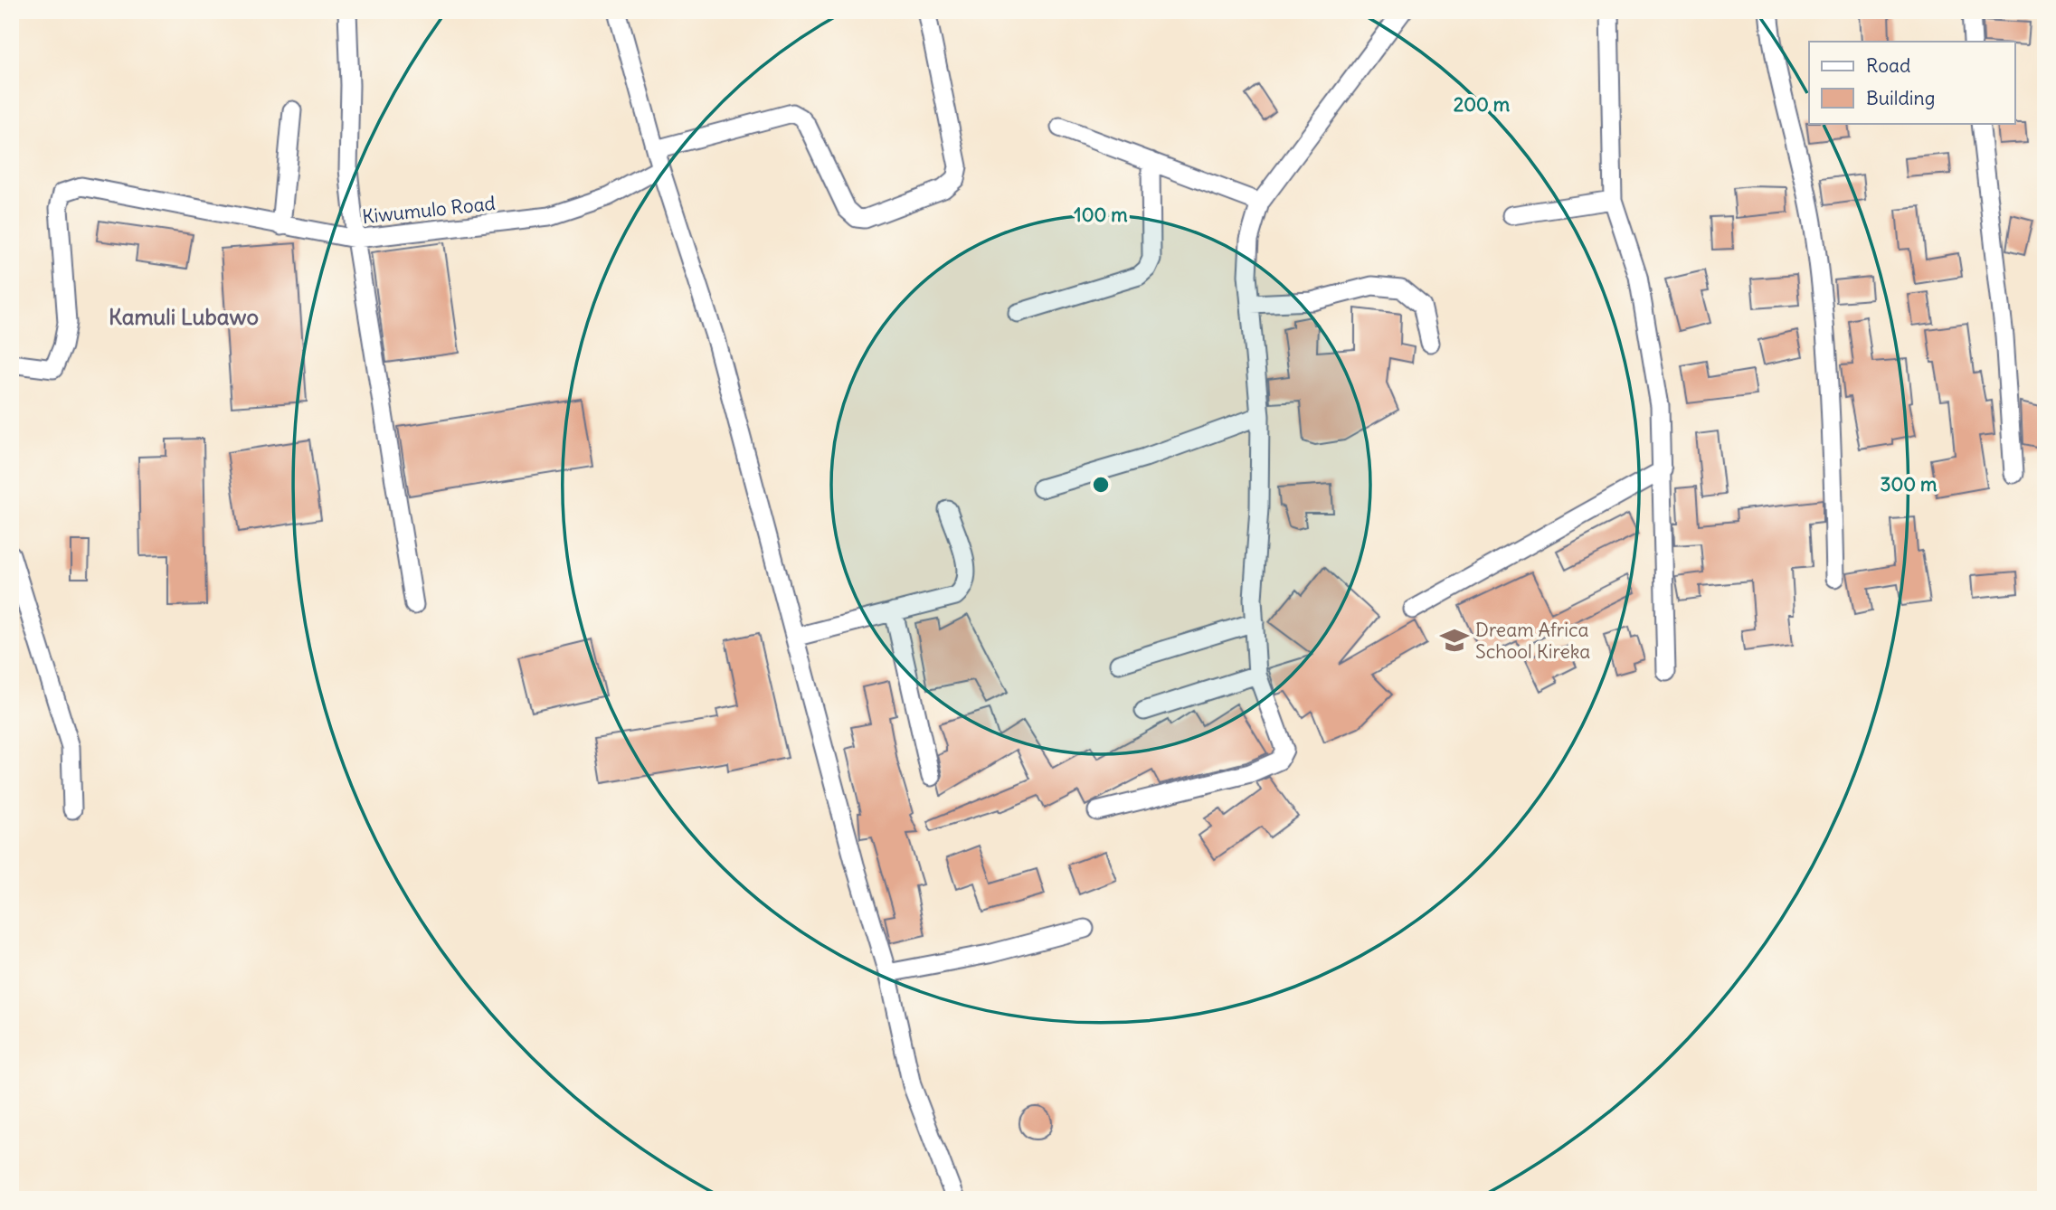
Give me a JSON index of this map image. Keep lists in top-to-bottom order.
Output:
{
  "streets": {
    "street": ["Kiwumulo Road"]
  },
  "districts": ["Kamuli Lubawo"],
  "places": {
    "school or university": ["Dream Africa School Kireka"]
  },
  "legend": ["Road", "Building"],
  "rings": ["200 m", "100 m", "300 m"]
}
